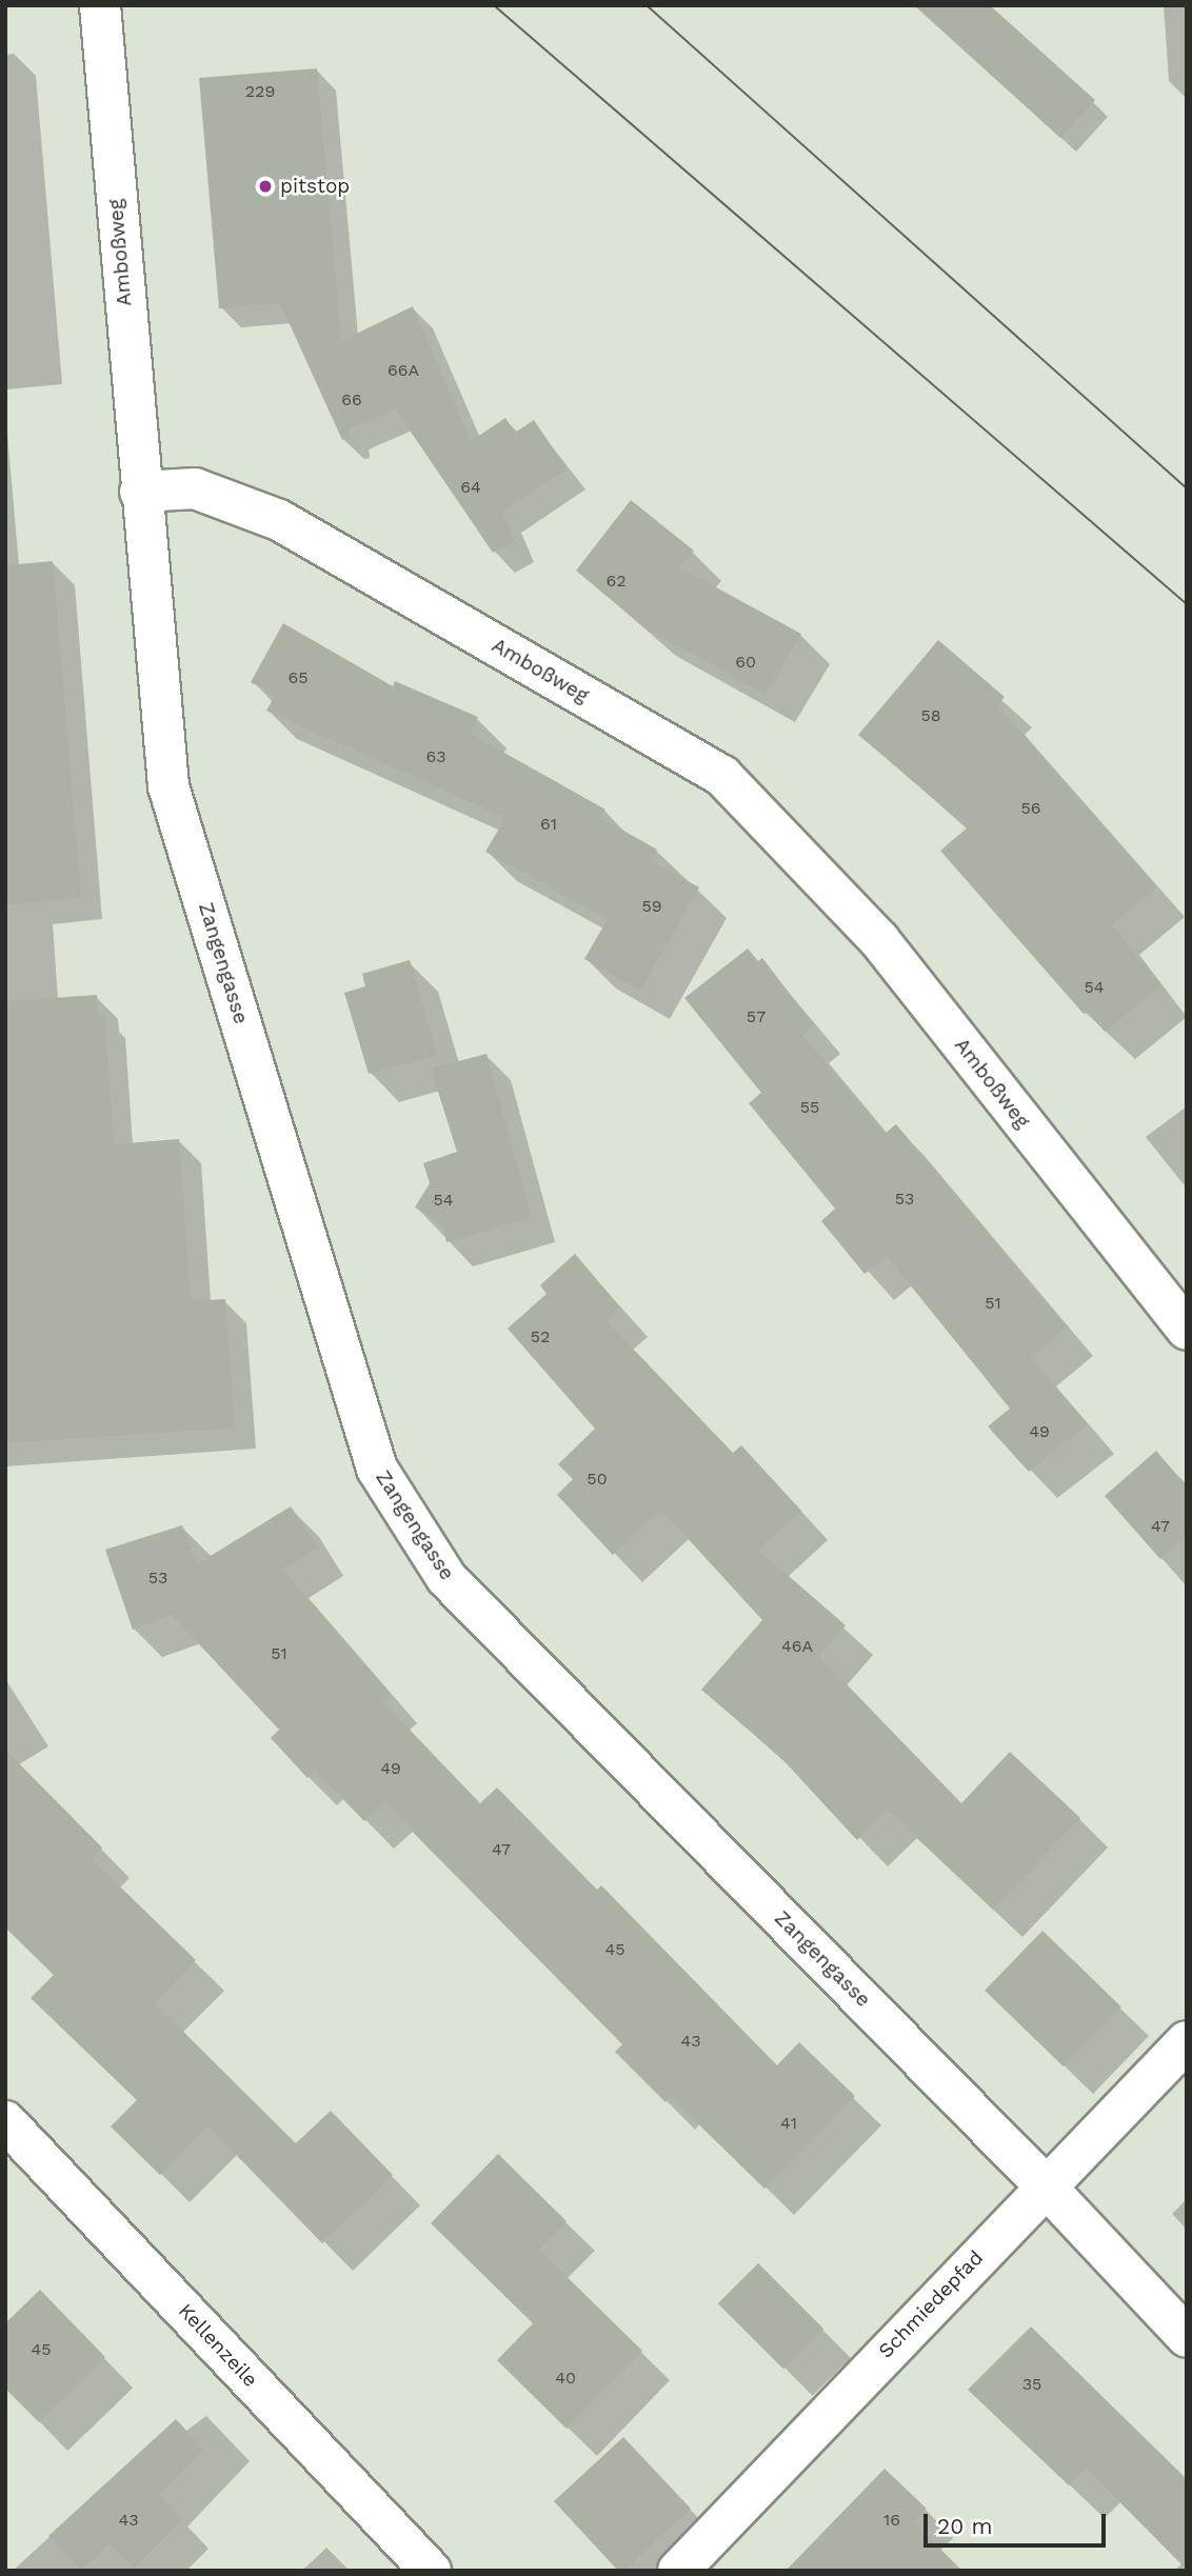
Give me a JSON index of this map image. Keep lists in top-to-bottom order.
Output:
{
  "streets": {
    "street": [
      "Amboßweg",
      "Zangengasse",
      "Schmiedepfad",
      "Kellenzeile"
    ]
  },
  "crossings": [
    ["Amboßweg", "Zangengasse"],
    ["Zangengasse", "Schmiedepfad"]
  ],
  "places": ["pitstop"],
  "house_numbers": [
    "229",
    "66A",
    "66",
    "64",
    "62",
    "60",
    "65",
    "58",
    "63",
    "56",
    "61",
    "59",
    "54",
    "57",
    "55",
    "53",
    "54",
    "51",
    "52",
    "49",
    "50",
    "47",
    "53",
    "46A",
    "51",
    "49",
    "47",
    "45",
    "43",
    "41",
    "45",
    "40",
    "35",
    "43",
    "16"
  ],
  "scale_bar": "20 m"
}
